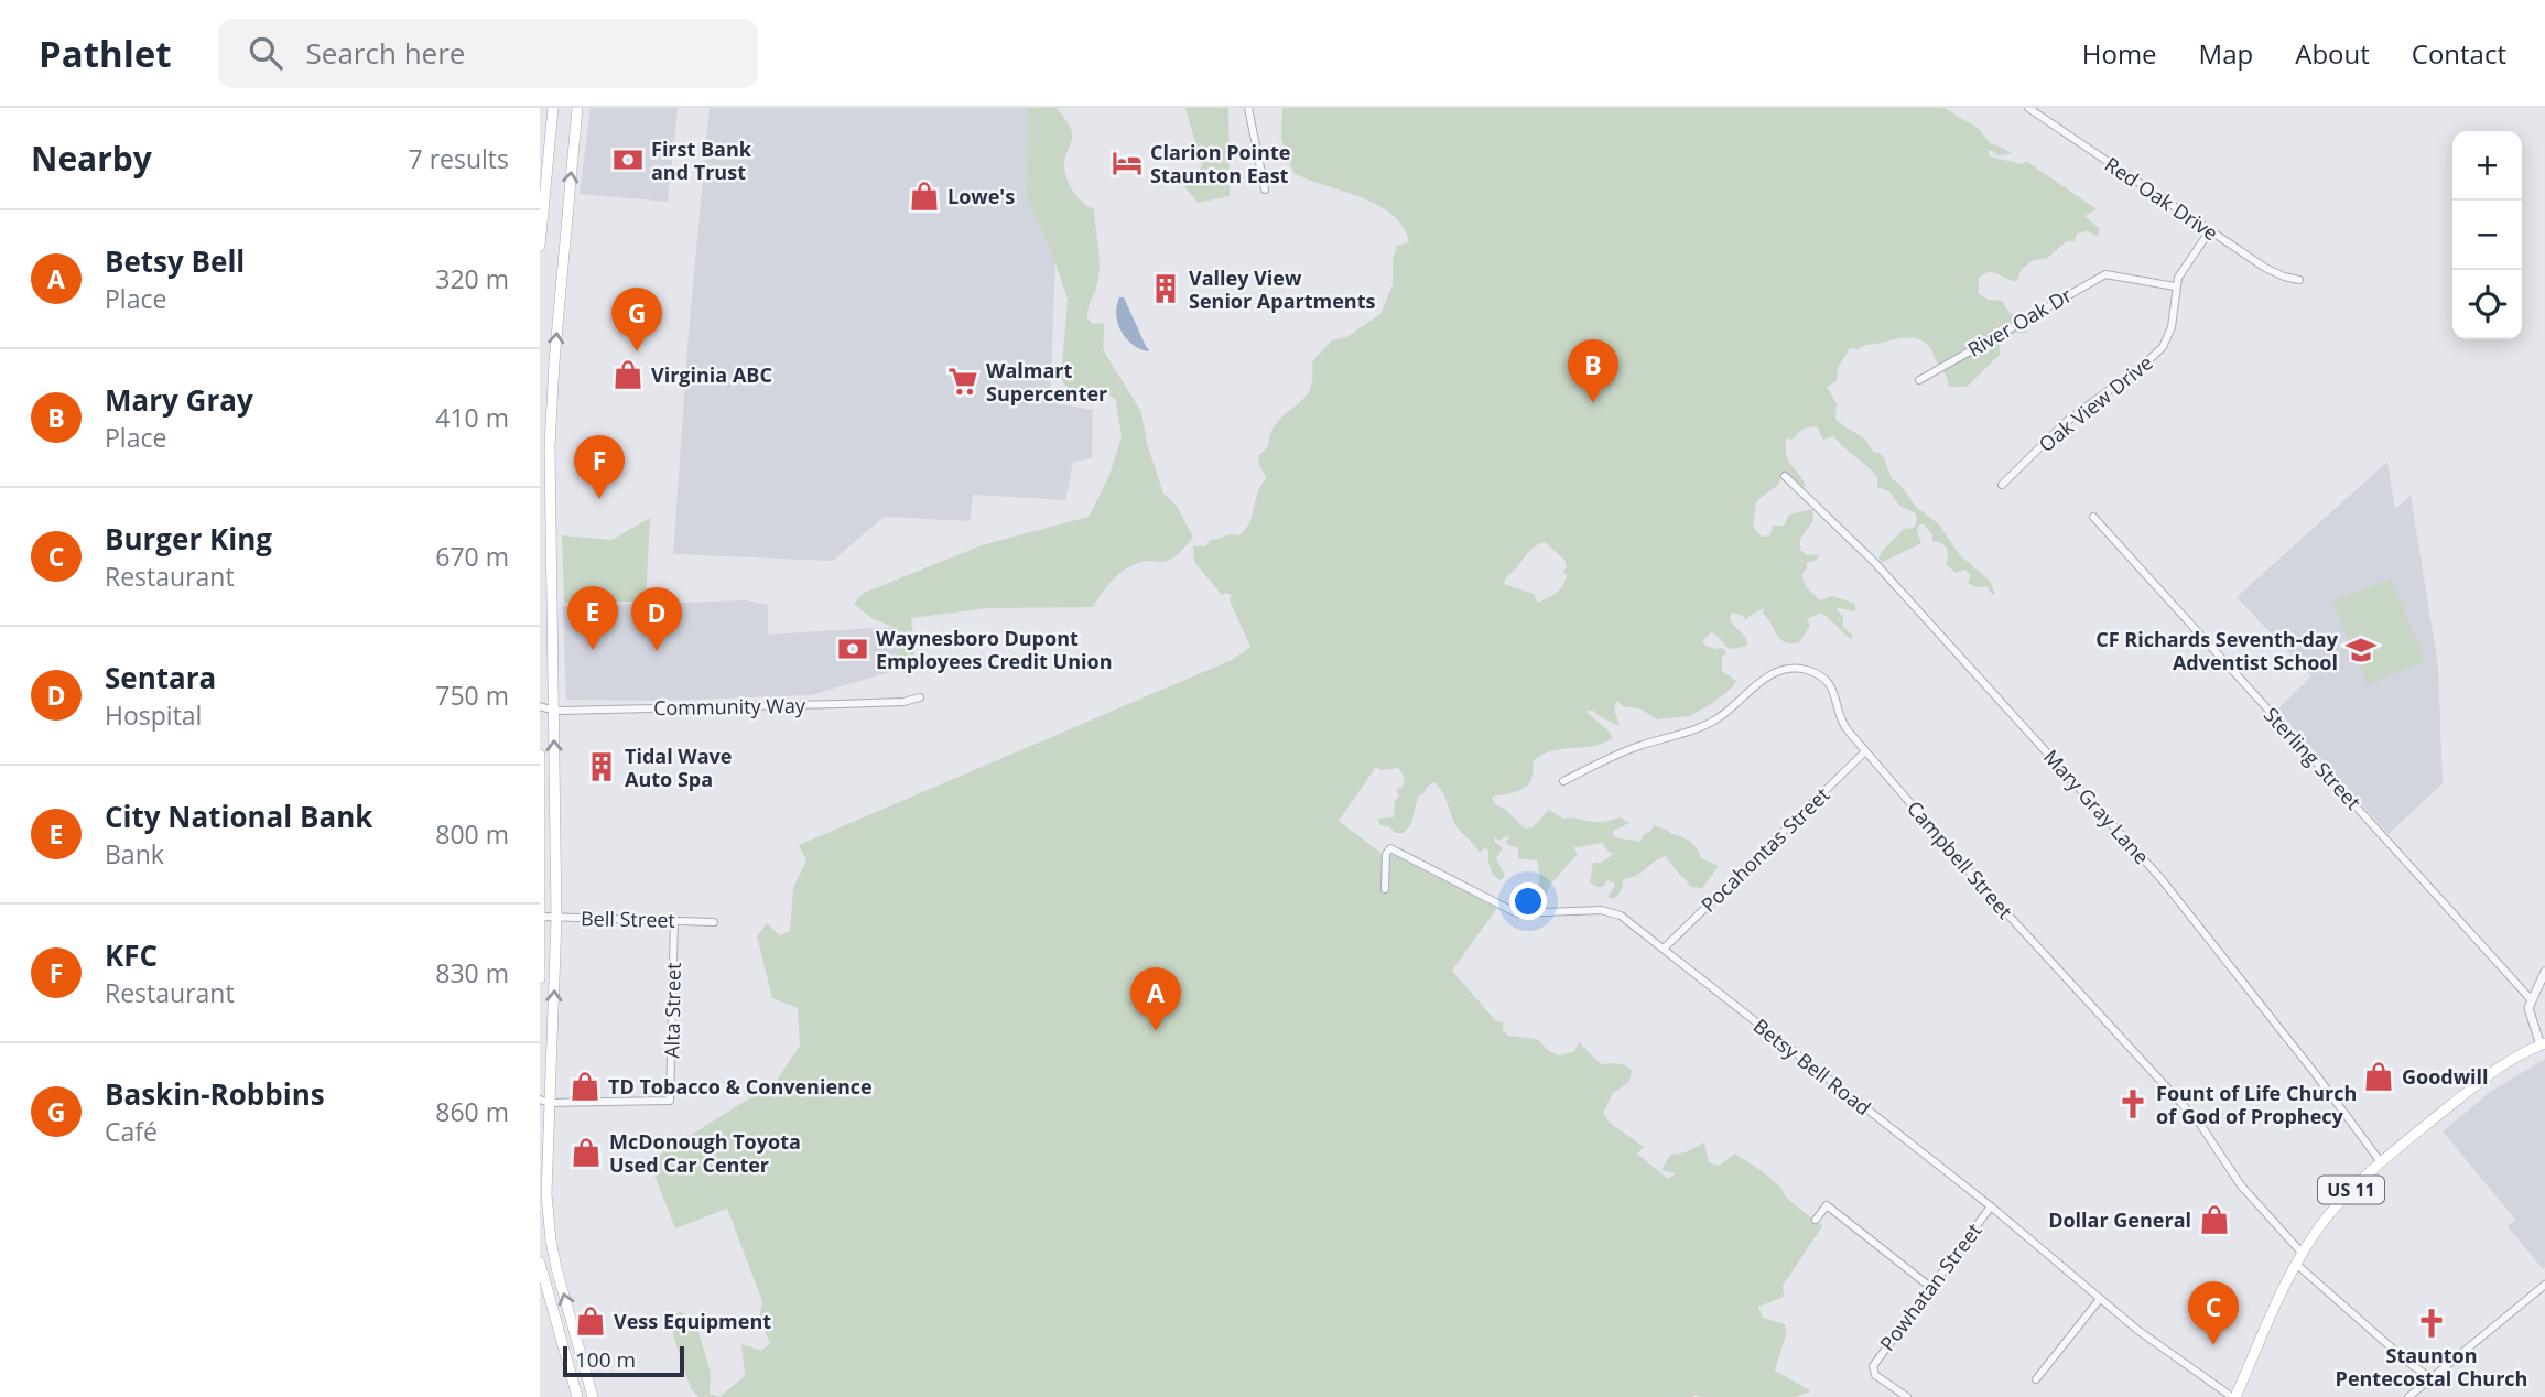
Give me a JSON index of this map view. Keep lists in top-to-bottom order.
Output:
{
  "streets": {
    "main road": ["US 11"],
    "street": [
      "Red Oak Drive",
      "River Oak Dr",
      "Oak View Drive",
      "Community Way",
      "Sterling Street",
      "Mary Gray Lane",
      "Pocahontas Street",
      "Campbell Street",
      "Bell Street",
      "Alta Street",
      "Betsy Bell Road",
      "Powhatan Street"
    ]
  },
  "crossings": [
    ["Red Oak Drive", "Oak View Drive"],
    ["River Oak Dr", "Oak View Drive"],
    ["Mary Gray Lane", "US 11"],
    ["Pocahontas Street", "Campbell Street"],
    ["Pocahontas Street", "Betsy Bell Road"],
    ["Campbell Street", "US 11"],
    ["Bell Street", "Alta Street"],
    ["Betsy Bell Road", "US 11"],
    ["Betsy Bell Road", "Powhatan Street"]
  ],
  "places": {
    "bank": ["First Bank and Trust", "Waynesboro Dupont Employees Credit Union"],
    "hotel": ["Clarion Pointe Staunton East"],
    "shop": [
      "Lowe's",
      "Virginia ABC",
      "Goodwill",
      "TD Tobacco & Convenience",
      "McDonough Toyota Used Car Center",
      "Dollar General",
      "Vess Equipment"
    ],
    "building": ["Valley View Senior Apartments", "Tidal Wave Auto Spa"],
    "supermarket": ["Walmart Supercenter"],
    "school or university": ["CF Richards Seventh-day Adventist School"],
    "church": ["Fount of Life Church of God of Prophecy", "Staunton Pentecostal Church"]
  },
  "scale_bar": "100 m",
  "page": {
    "header": "Pathlet",
    "search": "Search here",
    "nav": [
      "Home",
      "Map",
      "About",
      "Contact"
    ],
    "heading": ["Nearby", "7 results"],
    "map_buttons": ["+", "−"],
    "list": [
      {
        "mark": "A",
        "name": "Betsy Bell",
        "note": "Place",
        "value": "320 m"
      },
      {
        "mark": "B",
        "name": "Mary Gray",
        "note": "Place",
        "value": "410 m"
      },
      {
        "mark": "C",
        "name": "Burger King",
        "note": "Restaurant",
        "value": "670 m"
      },
      {
        "mark": "D",
        "name": "Sentara",
        "note": "Hospital",
        "value": "750 m"
      },
      {
        "mark": "E",
        "name": "City National Bank",
        "note": "Bank",
        "value": "800 m"
      },
      {
        "mark": "F",
        "name": "KFC",
        "note": "Restaurant",
        "value": "830 m"
      },
      {
        "mark": "G",
        "name": "Baskin-Robbins",
        "note": "Café",
        "value": "860 m"
      }
    ],
    "pins": [
      "G",
      "B",
      "F",
      "E",
      "D",
      "A",
      "C"
    ],
    "scale": "100 m"
  }
}
